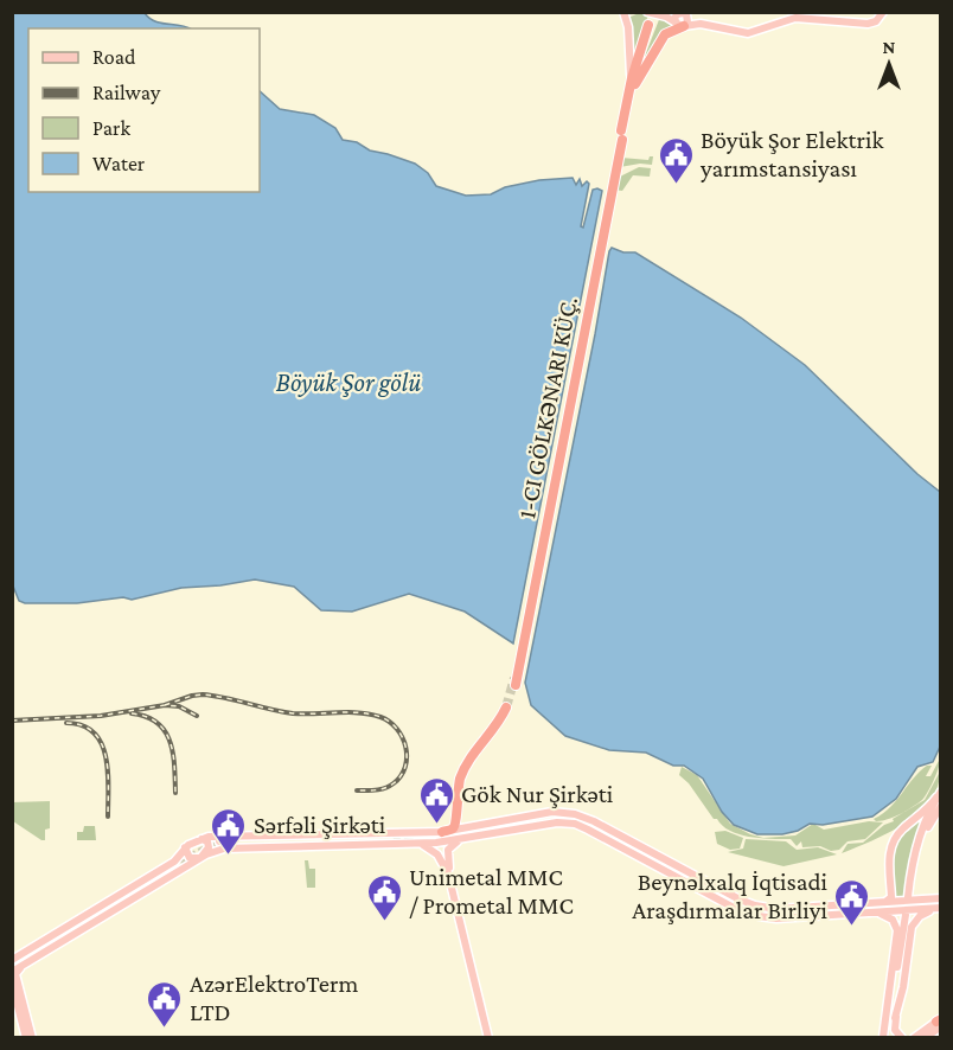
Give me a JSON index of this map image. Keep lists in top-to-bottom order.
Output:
{
  "water": ["Böyük Şor gölü"],
  "places": {
    "public building": [
      "Böyük Şor Elektrik yarımstansiyası",
      "Gök Nur Şirkəti",
      "Sərfəli Şirkəti",
      "Unimetal MMC / Prometal MMC",
      "Beynəlxalq İqtisadi Araşdırmalar Birliyi",
      "AzərElektroTerm LTD"
    ]
  },
  "legend": [
    "Road",
    "Railway",
    "Park",
    "Water"
  ],
  "north": "top"
}
